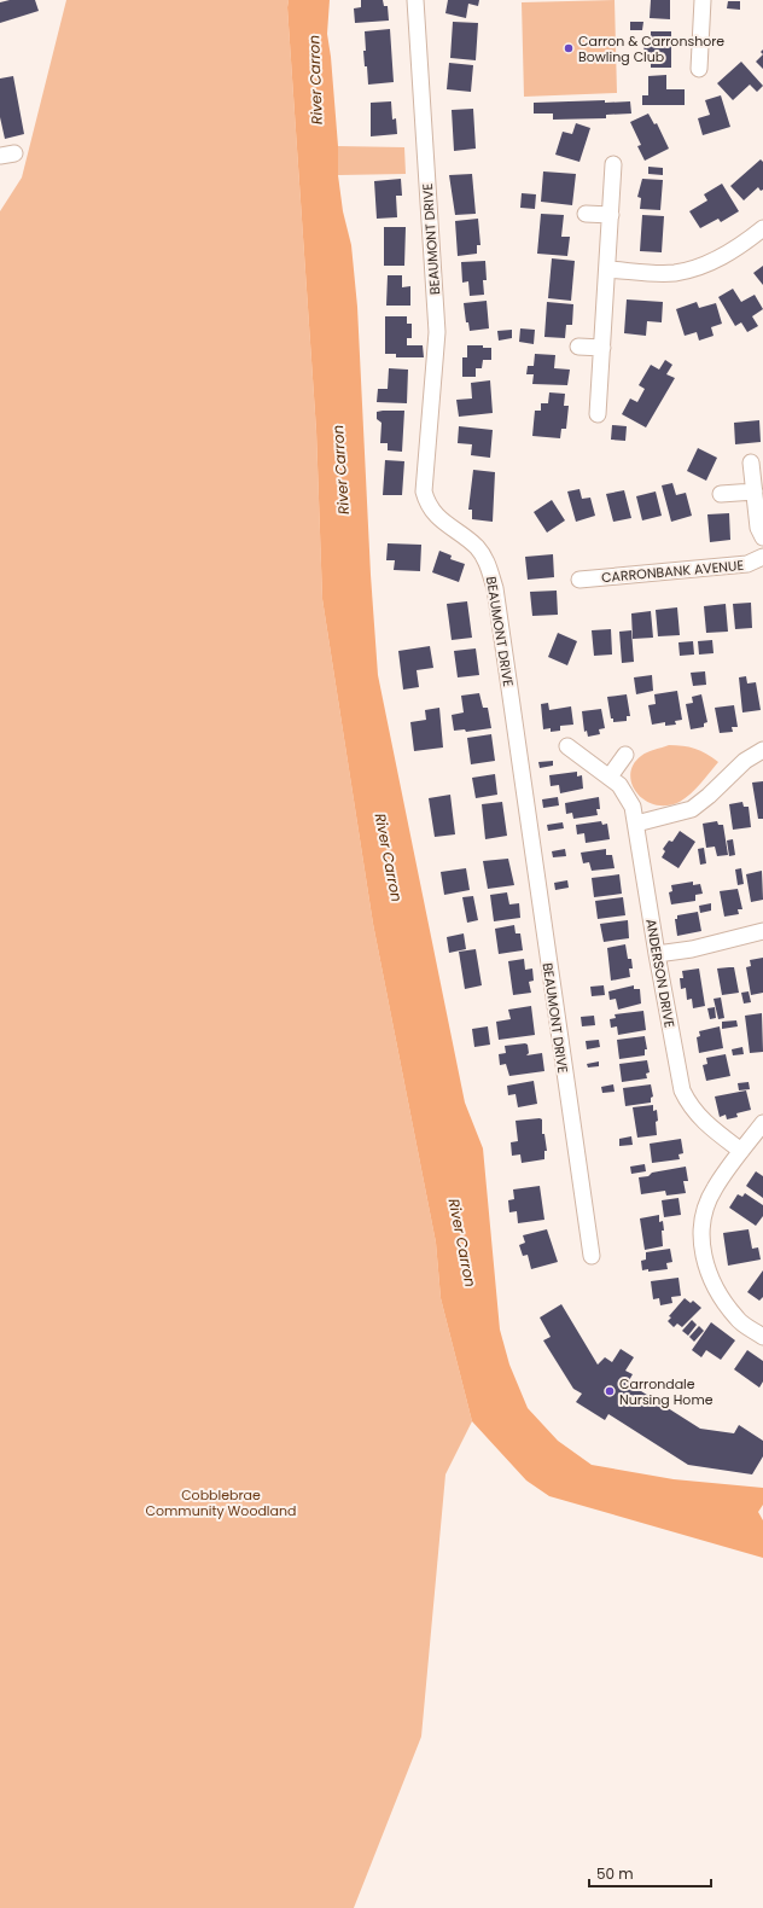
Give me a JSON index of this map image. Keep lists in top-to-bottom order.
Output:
{
  "streets": {
    "street": ["BEAUMONT DRIVE", "CARRONBANK AVENUE", "ANDERSON DRIVE"]
  },
  "water": ["River Carron"],
  "parks": ["Cobblebrae Community Woodland"],
  "places": ["Carron & Carronshore Bowling Club", "Carrondale Nursing Home"],
  "scale_bar": "50 m"
}
